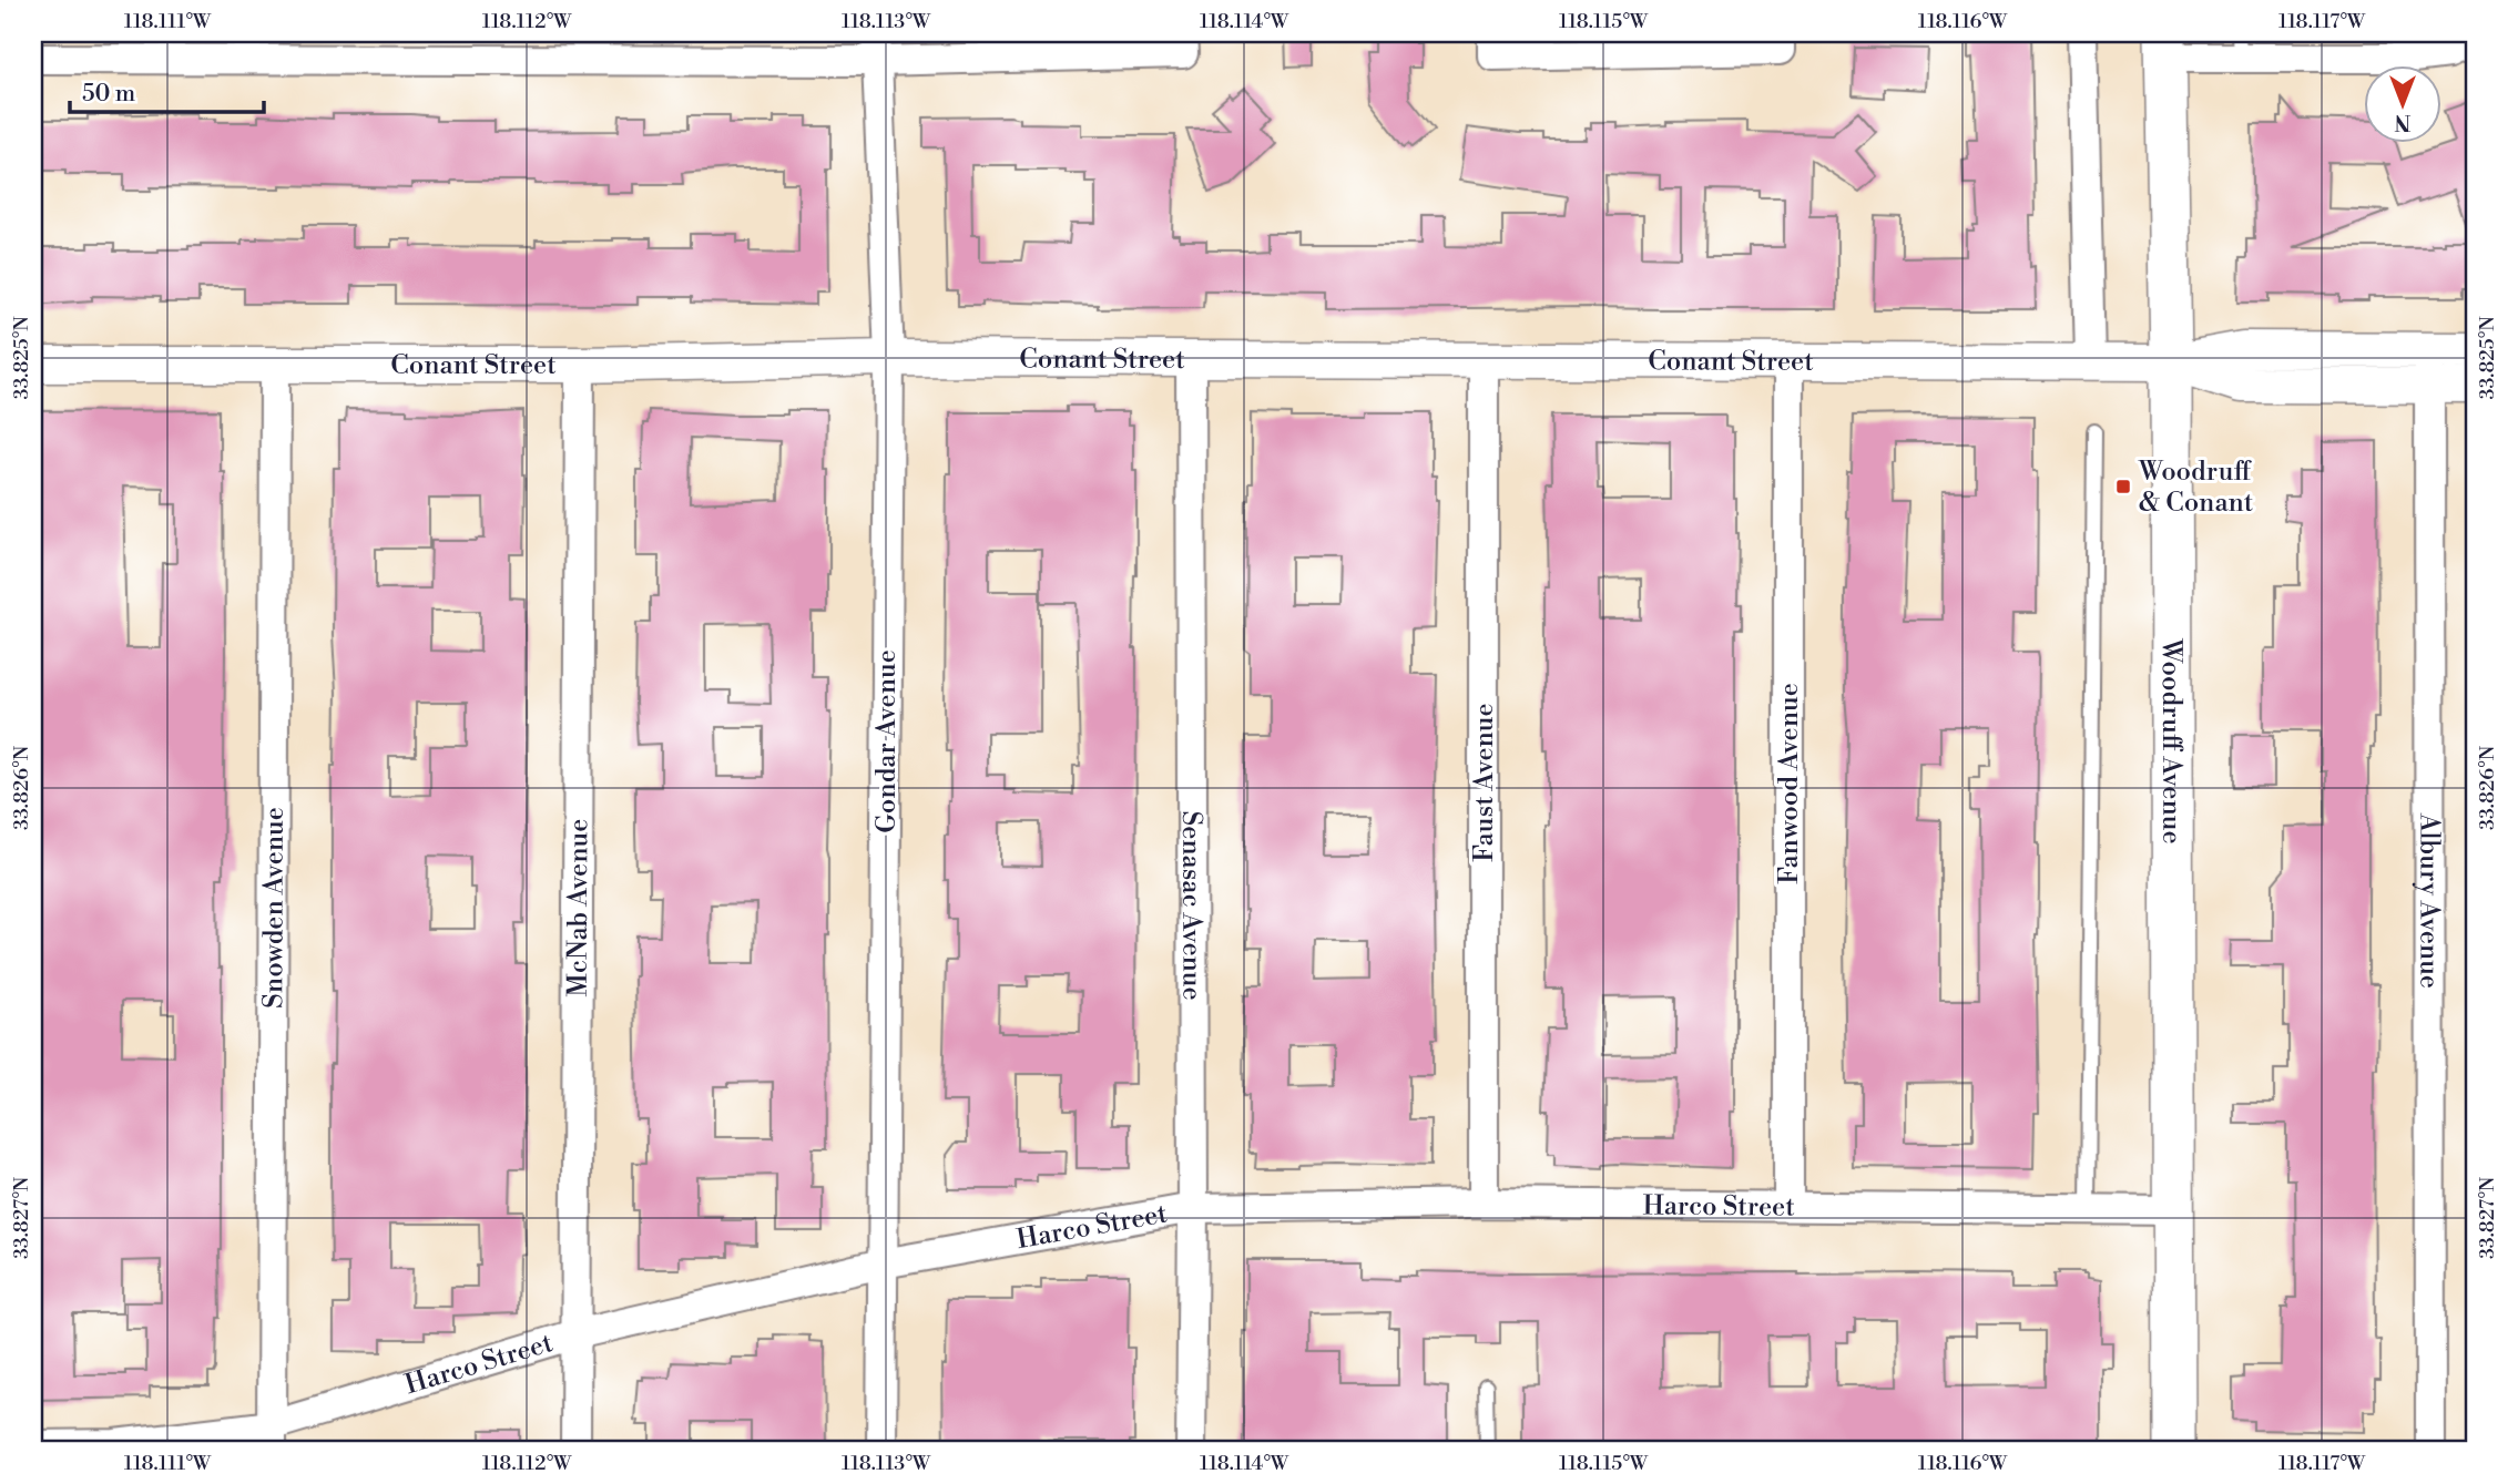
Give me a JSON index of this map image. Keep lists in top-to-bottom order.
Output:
{
  "streets": {
    "main road": ["Woodruff Avenue"],
    "street": [
      "Conant Street",
      "Gondar Avenue",
      "Faust Avenue",
      "Fanwood Avenue",
      "Albury Avenue",
      "Senasac Avenue",
      "Snowden Avenue",
      "McNab Avenue",
      "Harco Street"
    ]
  },
  "crossings": [
    ["Conant Street", "Gondar Avenue"],
    ["Conant Street", "Woodruff Avenue"],
    ["Conant Street", "Faust Avenue"],
    ["Conant Street", "Fanwood Avenue"],
    ["Conant Street", "Albury Avenue"],
    ["Conant Street", "Senasac Avenue"],
    ["Conant Street", "Snowden Avenue"],
    ["Conant Street", "McNab Avenue"],
    ["Gondar Avenue", "Harco Street"],
    ["Woodruff Avenue", "Harco Street"],
    ["Faust Avenue", "Harco Street"],
    ["Fanwood Avenue", "Harco Street"],
    ["Senasac Avenue", "Harco Street"],
    ["Snowden Avenue", "Harco Street"],
    ["McNab Avenue", "Harco Street"]
  ],
  "places": {
    "transit": ["Woodruff & Conant"]
  },
  "scale_bar": "50 m",
  "north": "bottom",
  "coordinates": [
    "118.111°W",
    "118.112°W",
    "118.113°W",
    "118.114°W",
    "118.115°W",
    "118.116°W",
    "118.117°W",
    "33.825°N",
    "33.826°N",
    "33.827°N"
  ]
}
